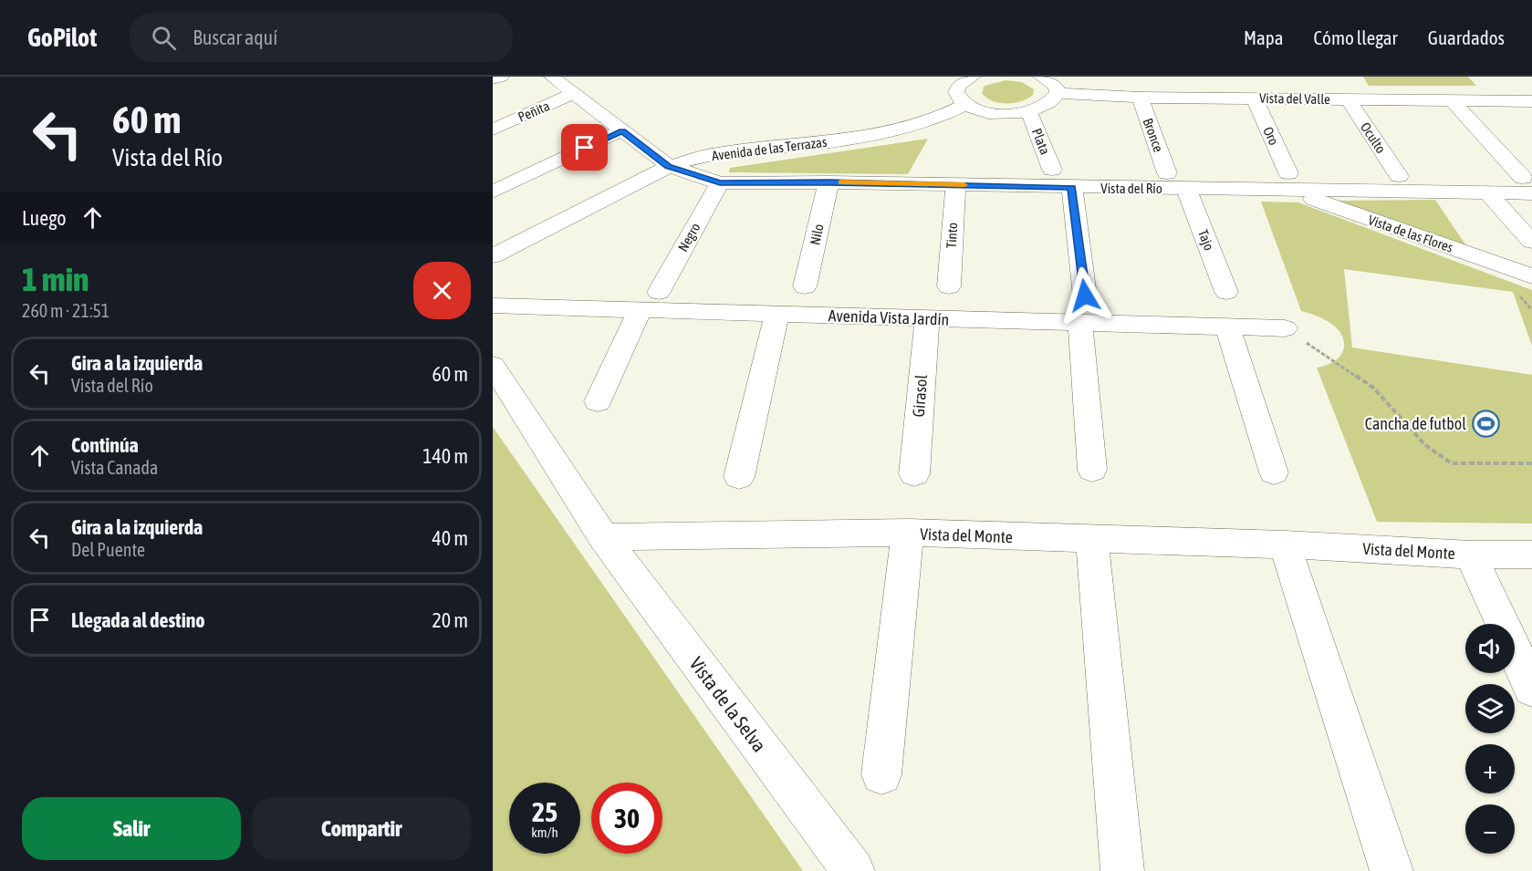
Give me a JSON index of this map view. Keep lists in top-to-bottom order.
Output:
{
  "streets": {
    "street": [
      "Vista del Valle",
      "Peñita",
      "Bronce",
      "Oro",
      "Oculto",
      "Plata",
      "Avenida de las Terrazas",
      "Vista del Río",
      "Vista de las Flores",
      "Nilo",
      "Tinto",
      "Negro",
      "Tajo",
      "Avenida Vista Jardín",
      "Girasol",
      "Vista del Monte",
      "Vista de la Selva"
    ]
  },
  "crossings": [
    ["Vista del Valle", "Bronce"],
    ["Vista del Valle", "Oro"],
    ["Vista del Valle", "Oculto"],
    ["Oro", "Vista del Río"],
    ["Oro", "Vista de las Flores"],
    ["Avenida de las Terrazas", "Vista del Río"],
    ["Vista del Río", "Vista de las Flores"],
    ["Vista del Río", "Nilo"],
    ["Vista del Río", "Tinto"],
    ["Vista del Río", "Negro"],
    ["Vista del Río", "Tajo"],
    ["Avenida Vista Jardín", "Girasol"],
    ["Vista del Monte", "Vista de la Selva"]
  ],
  "places": {
    "sports": ["Cancha de futbol"]
  },
  "page": {
    "header": "GoPilot",
    "search": "Buscar aquí",
    "nav": ["Mapa", "Cómo llegar", "Guardados"],
    "turn": ["60 m", "Vista del Río"],
    "then": "Luego",
    "heading": ["1 min", "260 m · 21:51"],
    "list": [
      {
        "name": "Gira a la izquierda",
        "note": "Vista del Río",
        "value": "60 m"
      },
      {
        "name": "Continúa",
        "note": "Vista Canada",
        "value": "140 m"
      },
      {
        "name": "Gira a la izquierda",
        "note": "Del Puente",
        "value": "40 m"
      },
      {
        "name": "Llegada al destino",
        "value": "20 m"
      }
    ],
    "map_buttons": ["+", "−"],
    "speed": "25 km/h",
    "limit": "30",
    "buttons": ["Salir", "Compartir"]
  }
}
